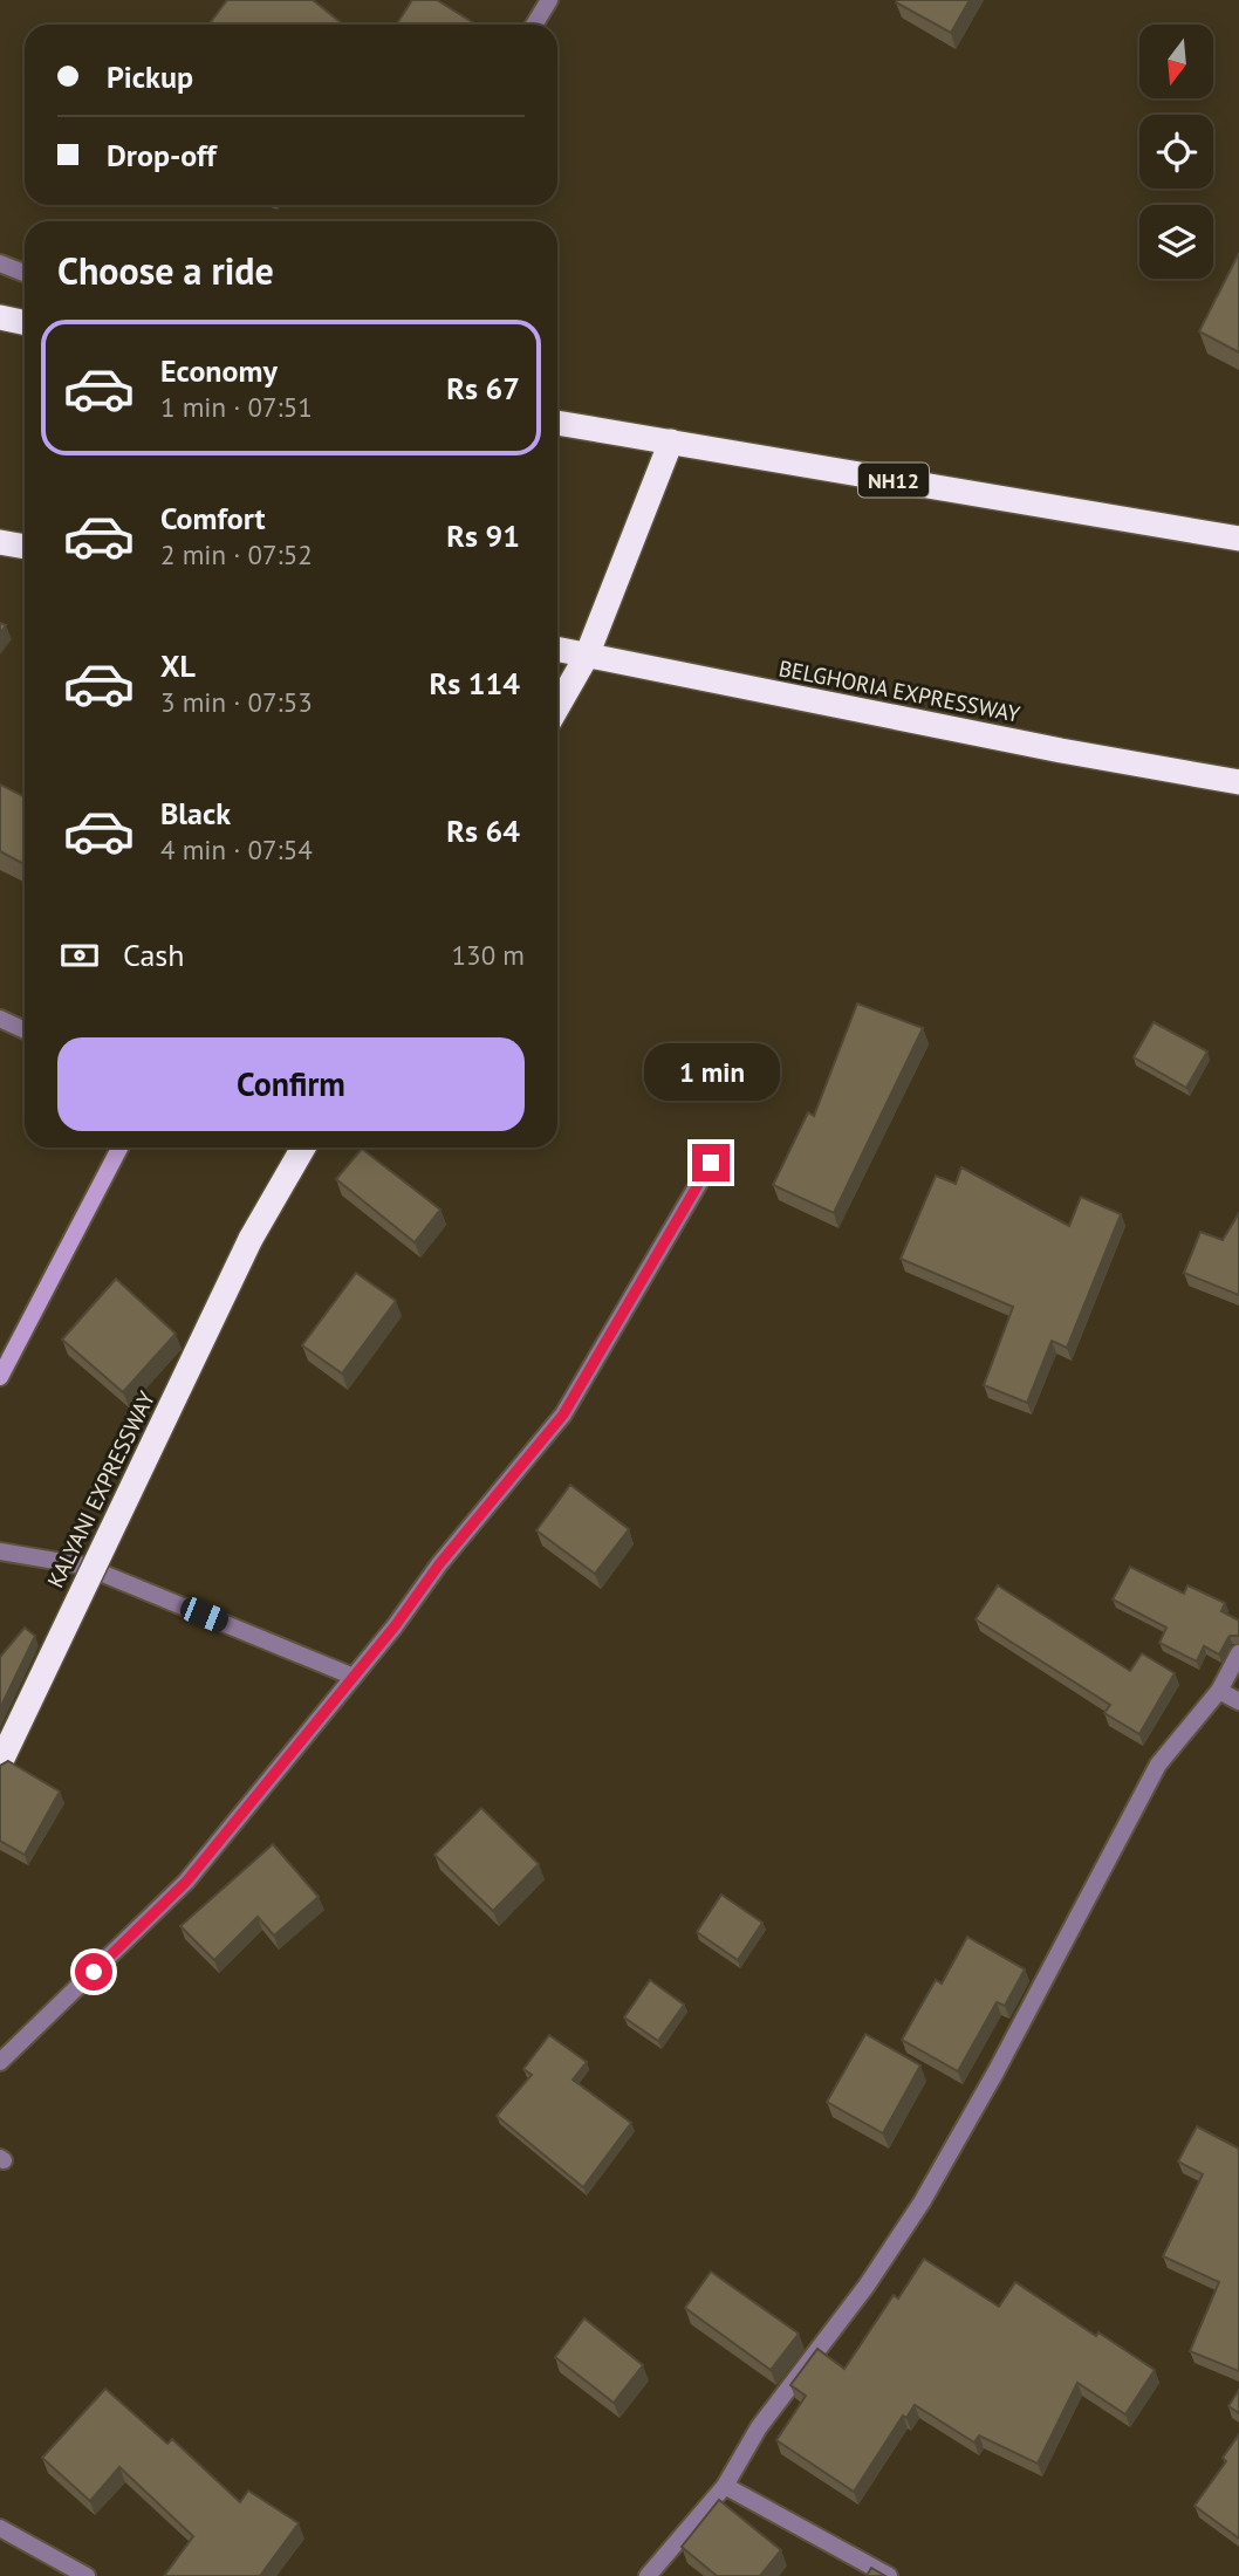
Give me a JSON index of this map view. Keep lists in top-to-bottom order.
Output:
{
  "streets": {
    "highway": ["NH12", "BELGHORIA EXPRESSWAY", "KALYANI EXPRESSWAY"]
  },
  "north": "bottom",
  "page": {
    "banner": ["Pickup", "Drop-off"],
    "heading": "Choose a ride",
    "list": [
      {
        "name": "Economy",
        "note": "1 min · 07:51",
        "value": "Rs 67"
      },
      {
        "name": "Comfort",
        "note": "2 min · 07:52",
        "value": "Rs 91"
      },
      {
        "name": "XL",
        "note": "3 min · 07:53",
        "value": "Rs 114"
      },
      {
        "name": "Black",
        "note": "4 min · 07:54",
        "value": "Rs 64"
      }
    ],
    "pay": ["Cash", "130 m"],
    "buttons": "Confirm",
    "bubble": "1 min"
  }
}
